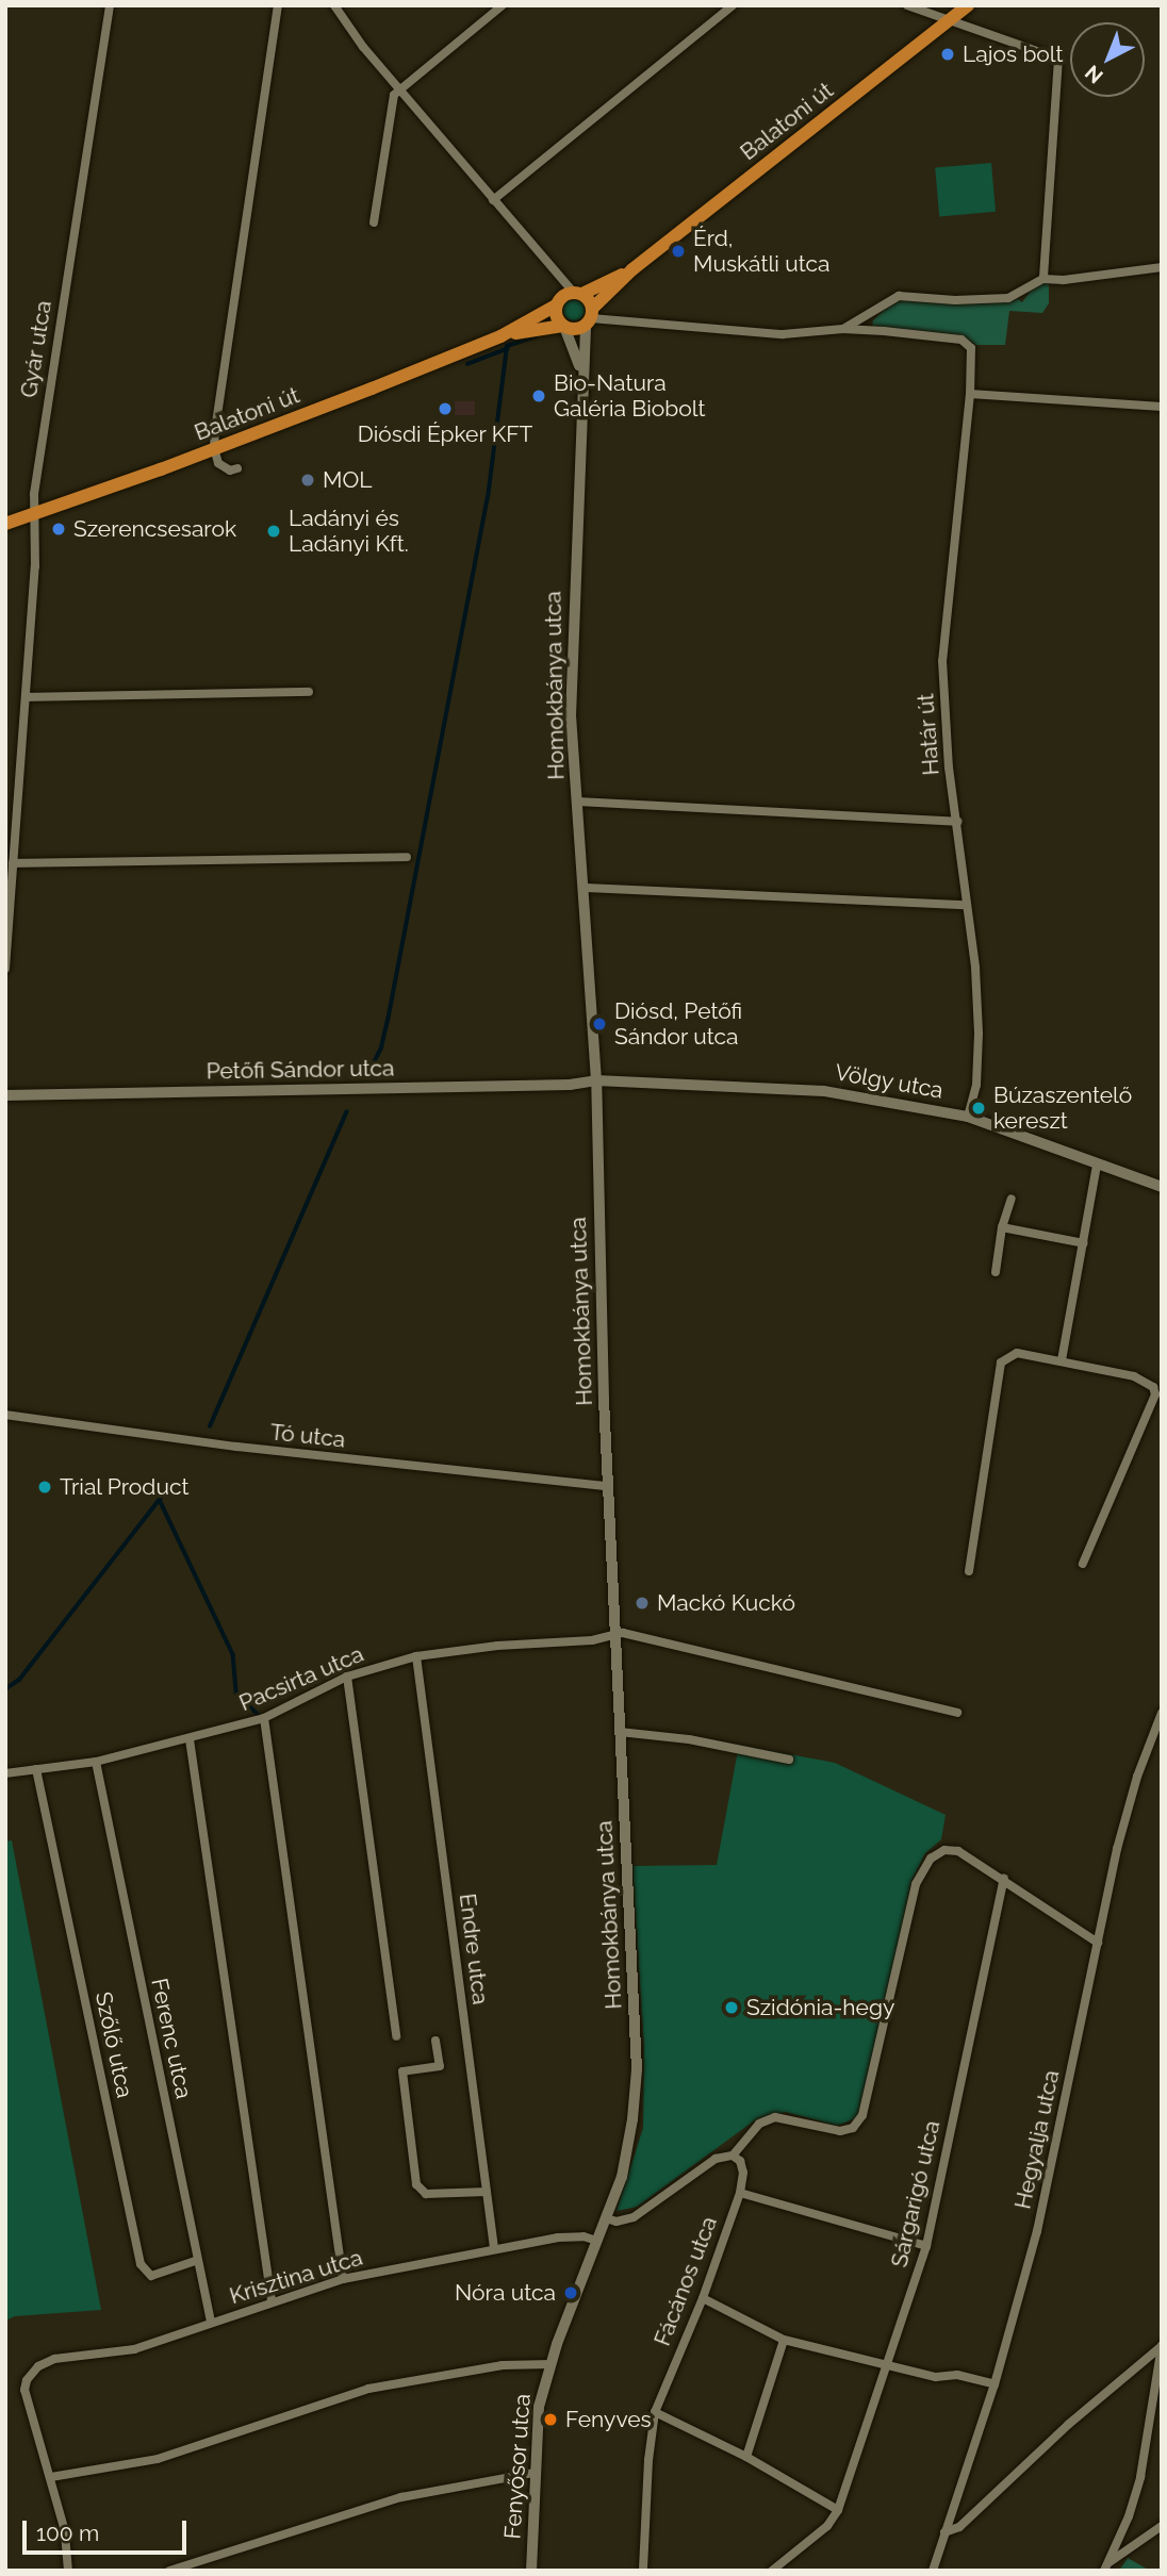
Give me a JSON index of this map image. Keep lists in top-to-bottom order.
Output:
{
  "streets": {
    "main road": ["Balatoni út"],
    "street": [
      "Gyár utca",
      "Homokbánya utca",
      "Határ út",
      "Petőfi Sándor utca",
      "Völgy utca",
      "Tó utca",
      "Pacsirta utca",
      "Endre utca",
      "Ferenc utca",
      "Szőlő utca",
      "Hegyalja utca",
      "Sárgarigó utca",
      "Krisztina utca",
      "Fácános utca",
      "Fenyősor utca"
    ]
  },
  "crossings": [
    ["Balatoni út", "Gyár utca"],
    ["Balatoni út", "Homokbánya utca"],
    ["Homokbánya utca", "Petőfi Sándor utca"],
    ["Homokbánya utca", "Völgy utca"],
    ["Homokbánya utca", "Tó utca"],
    ["Homokbánya utca", "Pacsirta utca"],
    ["Homokbánya utca", "Krisztina utca"],
    ["Homokbánya utca", "Fenyősor utca"],
    ["Határ út", "Völgy utca"],
    ["Petőfi Sándor utca", "Völgy utca"],
    ["Pacsirta utca", "Endre utca"],
    ["Pacsirta utca", "Ferenc utca"],
    ["Pacsirta utca", "Szőlő utca"],
    ["Endre utca", "Krisztina utca"],
    ["Ferenc utca", "Szőlő utca"],
    ["Ferenc utca", "Krisztina utca"],
    ["Krisztina utca", "Fenyősor utca"]
  ],
  "places": [
    "Lajos bolt",
    "Érd, Muskátli utca",
    "Bio-Natura Galéria Biobolt",
    "Diósdi Épker KFT",
    "MOL",
    "Szerencsesarok",
    "Ladányi és Ladányi Kft.",
    "Diósd, Petőfi Sándor utca",
    "Búzaszentelő kereszt",
    "Trial Product",
    "Mackó Kuckó",
    "Szidónia-hegy",
    "Nóra utca",
    "Fenyves"
  ],
  "scale_bar": "100 m",
  "north": "bottom left"
}
